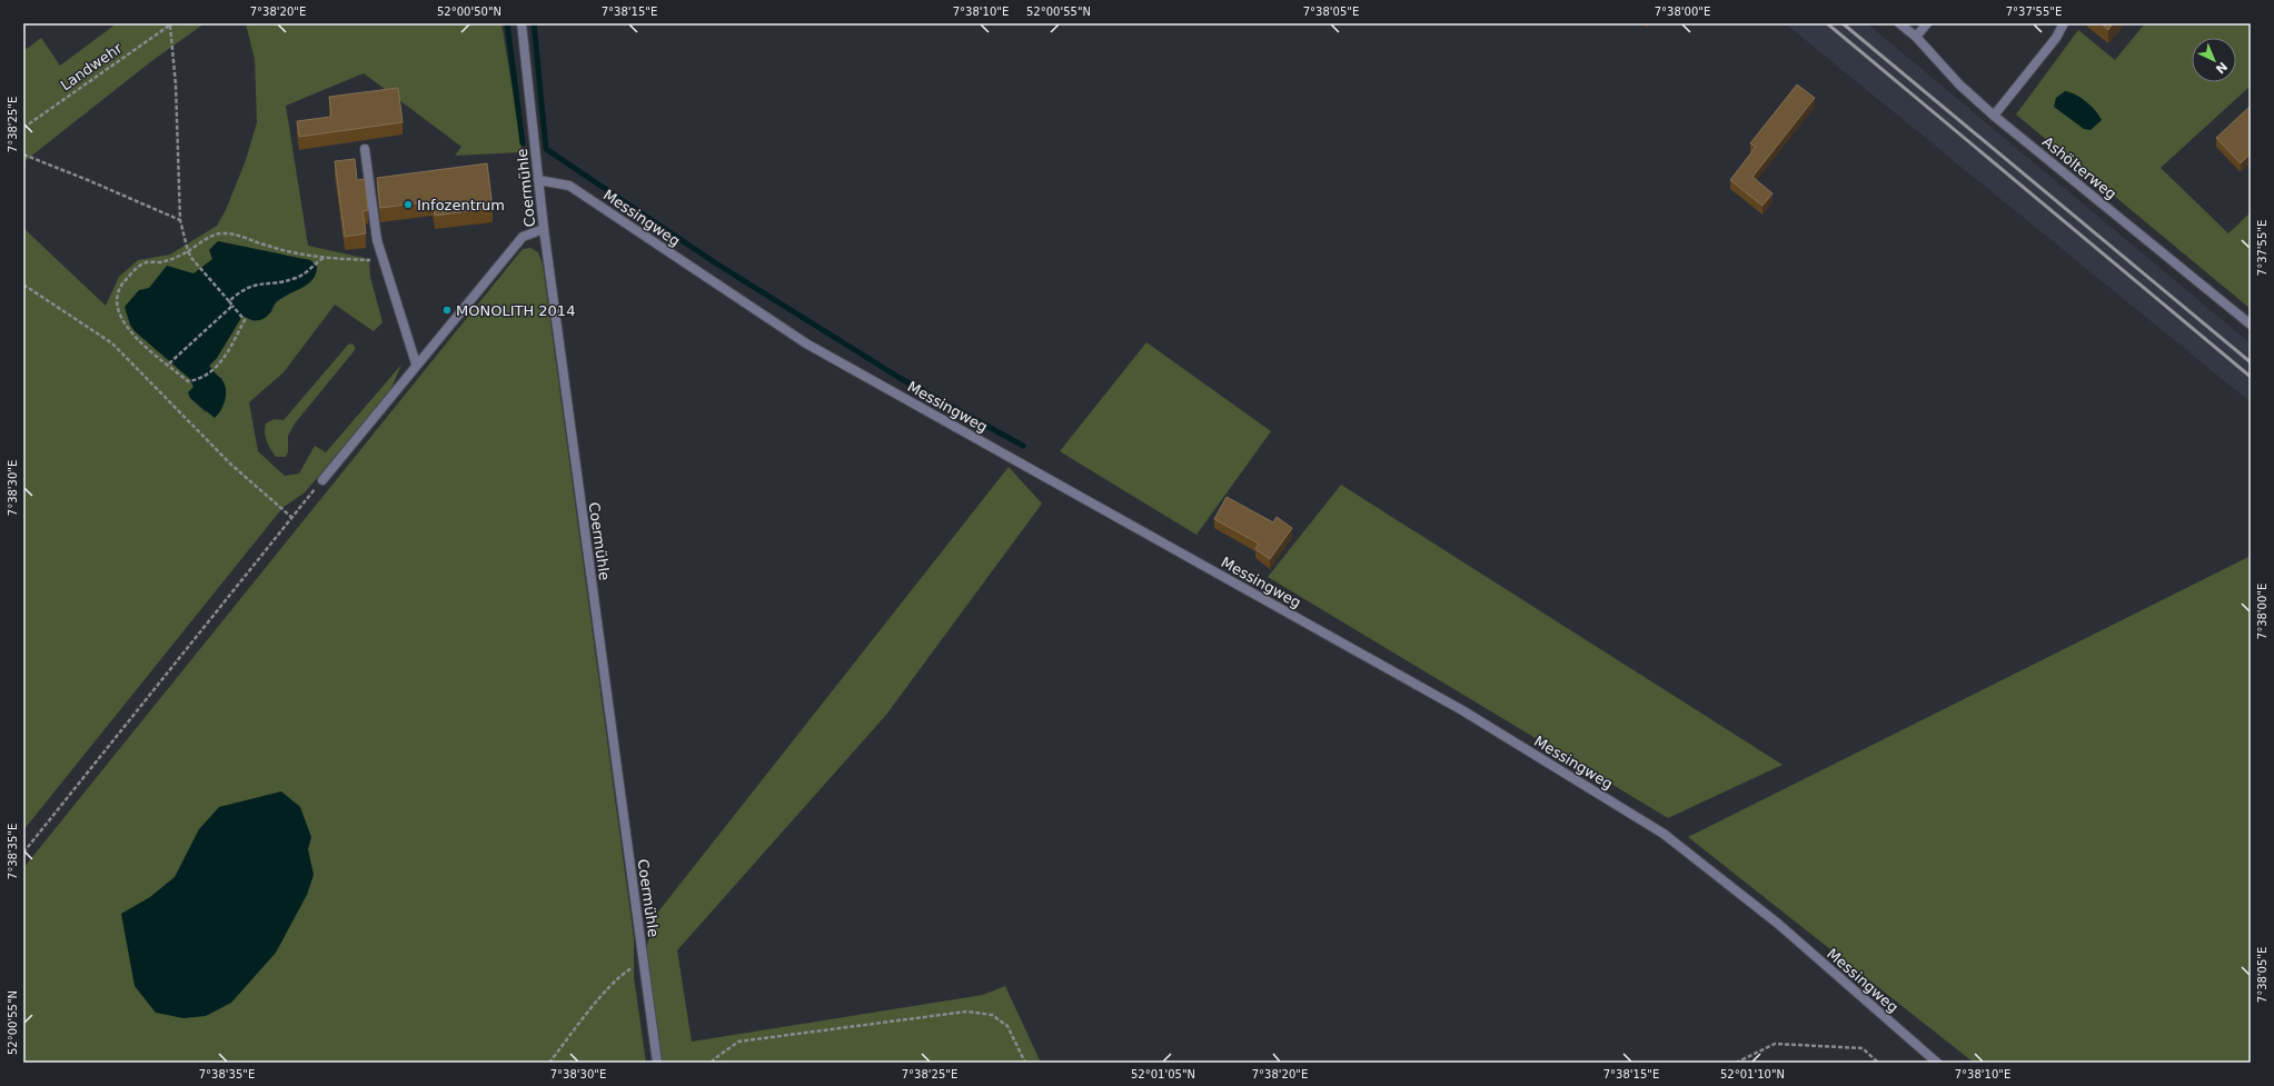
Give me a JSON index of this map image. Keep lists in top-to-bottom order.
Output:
{
  "streets": {
    "street": ["Ashölterweg", "Coermühle", "Messingweg"],
    "path": ["Landwehr"]
  },
  "crossings": [
    ["Coermühle", "Messingweg"]
  ],
  "places": ["Infozentrum", "MONOLITH 2014"],
  "north": "bottom right",
  "coordinates": [
    "7°38'20\"E",
    "52°00'50\"N",
    "7°38'15\"E",
    "7°38'10\"E",
    "52°00'55\"N",
    "7°38'05\"E",
    "7°38'00\"E",
    "7°37'55\"E",
    "7°38'25\"E",
    "7°38'30\"E",
    "7°38'35\"E",
    "52°01'05\"N",
    "52°01'10\"N"
  ]
}
